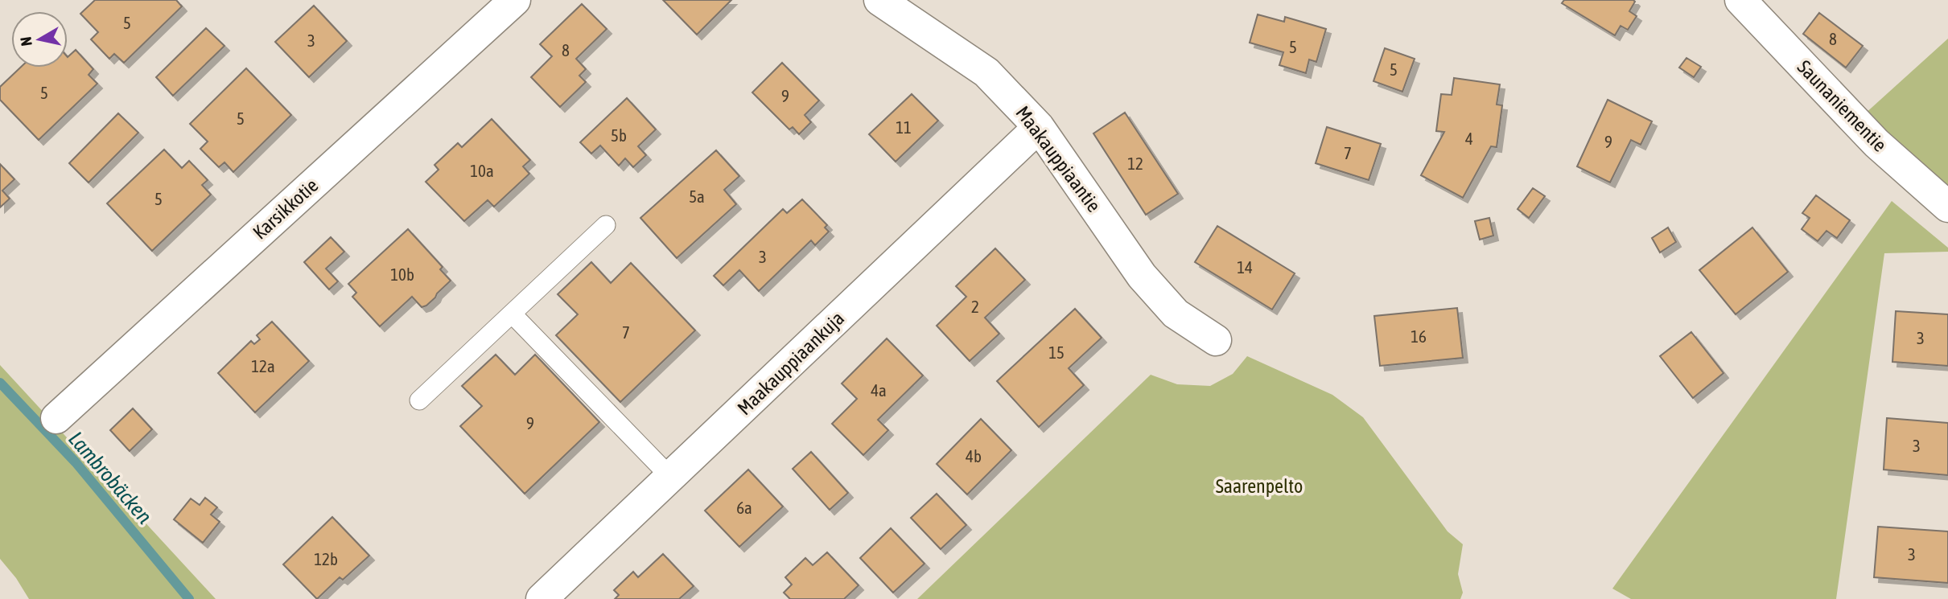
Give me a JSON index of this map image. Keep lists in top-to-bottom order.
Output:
{
  "streets": {
    "street": [
      "Saunaniementie",
      "Maakauppiaantie",
      "Karsikkotie",
      "Maakauppiaankuja"
    ]
  },
  "crossings": [
    ["Maakauppiaantie", "Maakauppiaankuja"]
  ],
  "water": ["Lambrobäcken"],
  "parks": ["Saarenpelto"],
  "house_numbers": [
    "5",
    "8",
    "3",
    "5",
    "8",
    "5",
    "5",
    "9",
    "5",
    "11",
    "5b",
    "4",
    "9",
    "7",
    "12",
    "10a",
    "5a",
    "5",
    "3",
    "14",
    "10b",
    "2",
    "7",
    "16",
    "3",
    "15",
    "12a",
    "4a",
    "9",
    "3",
    "4b",
    "6a",
    "3",
    "12b"
  ],
  "north": "left"
}
